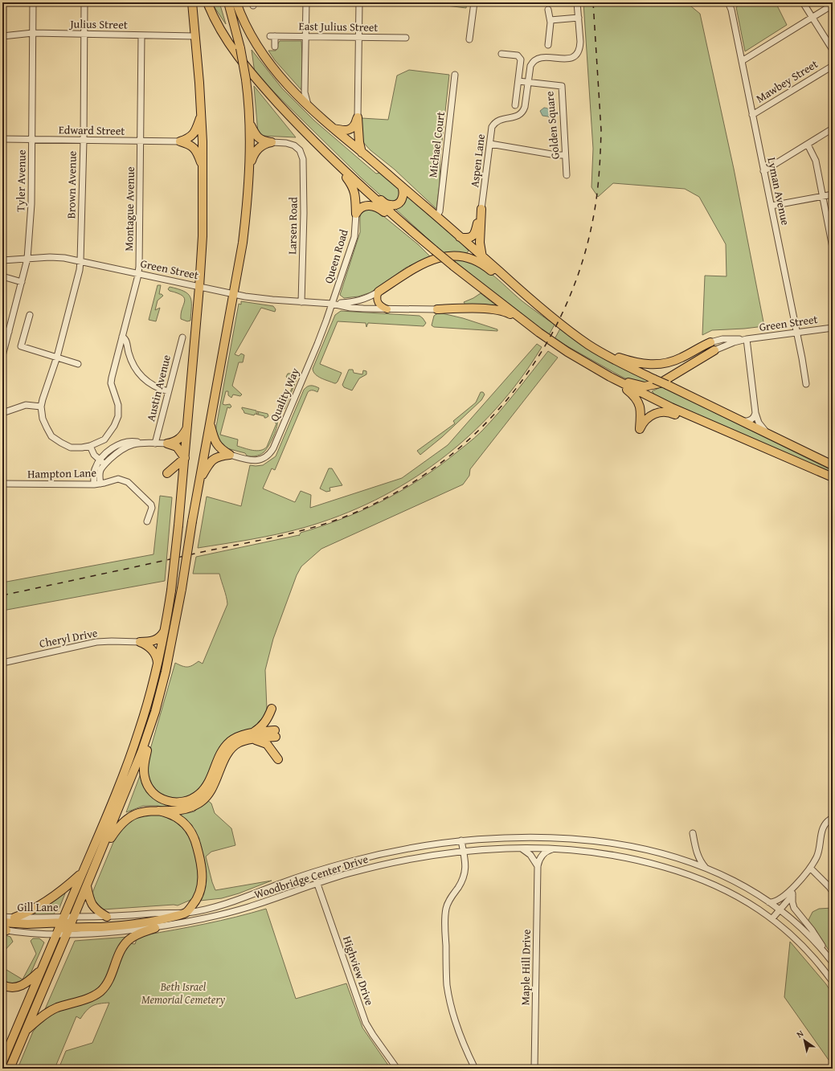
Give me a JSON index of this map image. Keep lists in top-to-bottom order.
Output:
{
  "streets": {
    "street": [
      "Julius Street",
      "East Julius Street",
      "Mawbey Street",
      "Golden Square",
      "Edward Street",
      "Michael Court",
      "Aspen Lane",
      "Tyler Avenue",
      "Brown Avenue",
      "Lyman Avenue",
      "Montague Avenue",
      "Larsen Road",
      "Queen Road",
      "Green Street",
      "Austin Avenue",
      "Quality Way",
      "Hampton Lane",
      "Cheryl Drive",
      "Woodbridge Center Drive",
      "Gill Lane",
      "Maple Hill Drive",
      "Highview Drive"
    ]
  },
  "crossings": [
    ["Julius Street", "Tyler Avenue"],
    ["Julius Street", "Brown Avenue"],
    ["Julius Street", "Montague Avenue"],
    ["Mawbey Street", "Lyman Avenue"],
    ["Golden Square", "Aspen Lane"],
    ["Edward Street", "Tyler Avenue"],
    ["Edward Street", "Brown Avenue"],
    ["Edward Street", "Montague Avenue"],
    ["Tyler Avenue", "Green Street"],
    ["Brown Avenue", "Green Street"],
    ["Lyman Avenue", "Green Street"],
    ["Montague Avenue", "Green Street"],
    ["Larsen Road", "Green Street"],
    ["Queen Road", "Green Street"],
    ["Queen Road", "Quality Way"],
    ["Green Street", "Quality Way"],
    ["Woodbridge Center Drive", "Maple Hill Drive"],
    ["Woodbridge Center Drive", "Highview Drive"]
  ],
  "parks": ["Beth Israel Memorial Cemetery"],
  "north": "top left"
}
